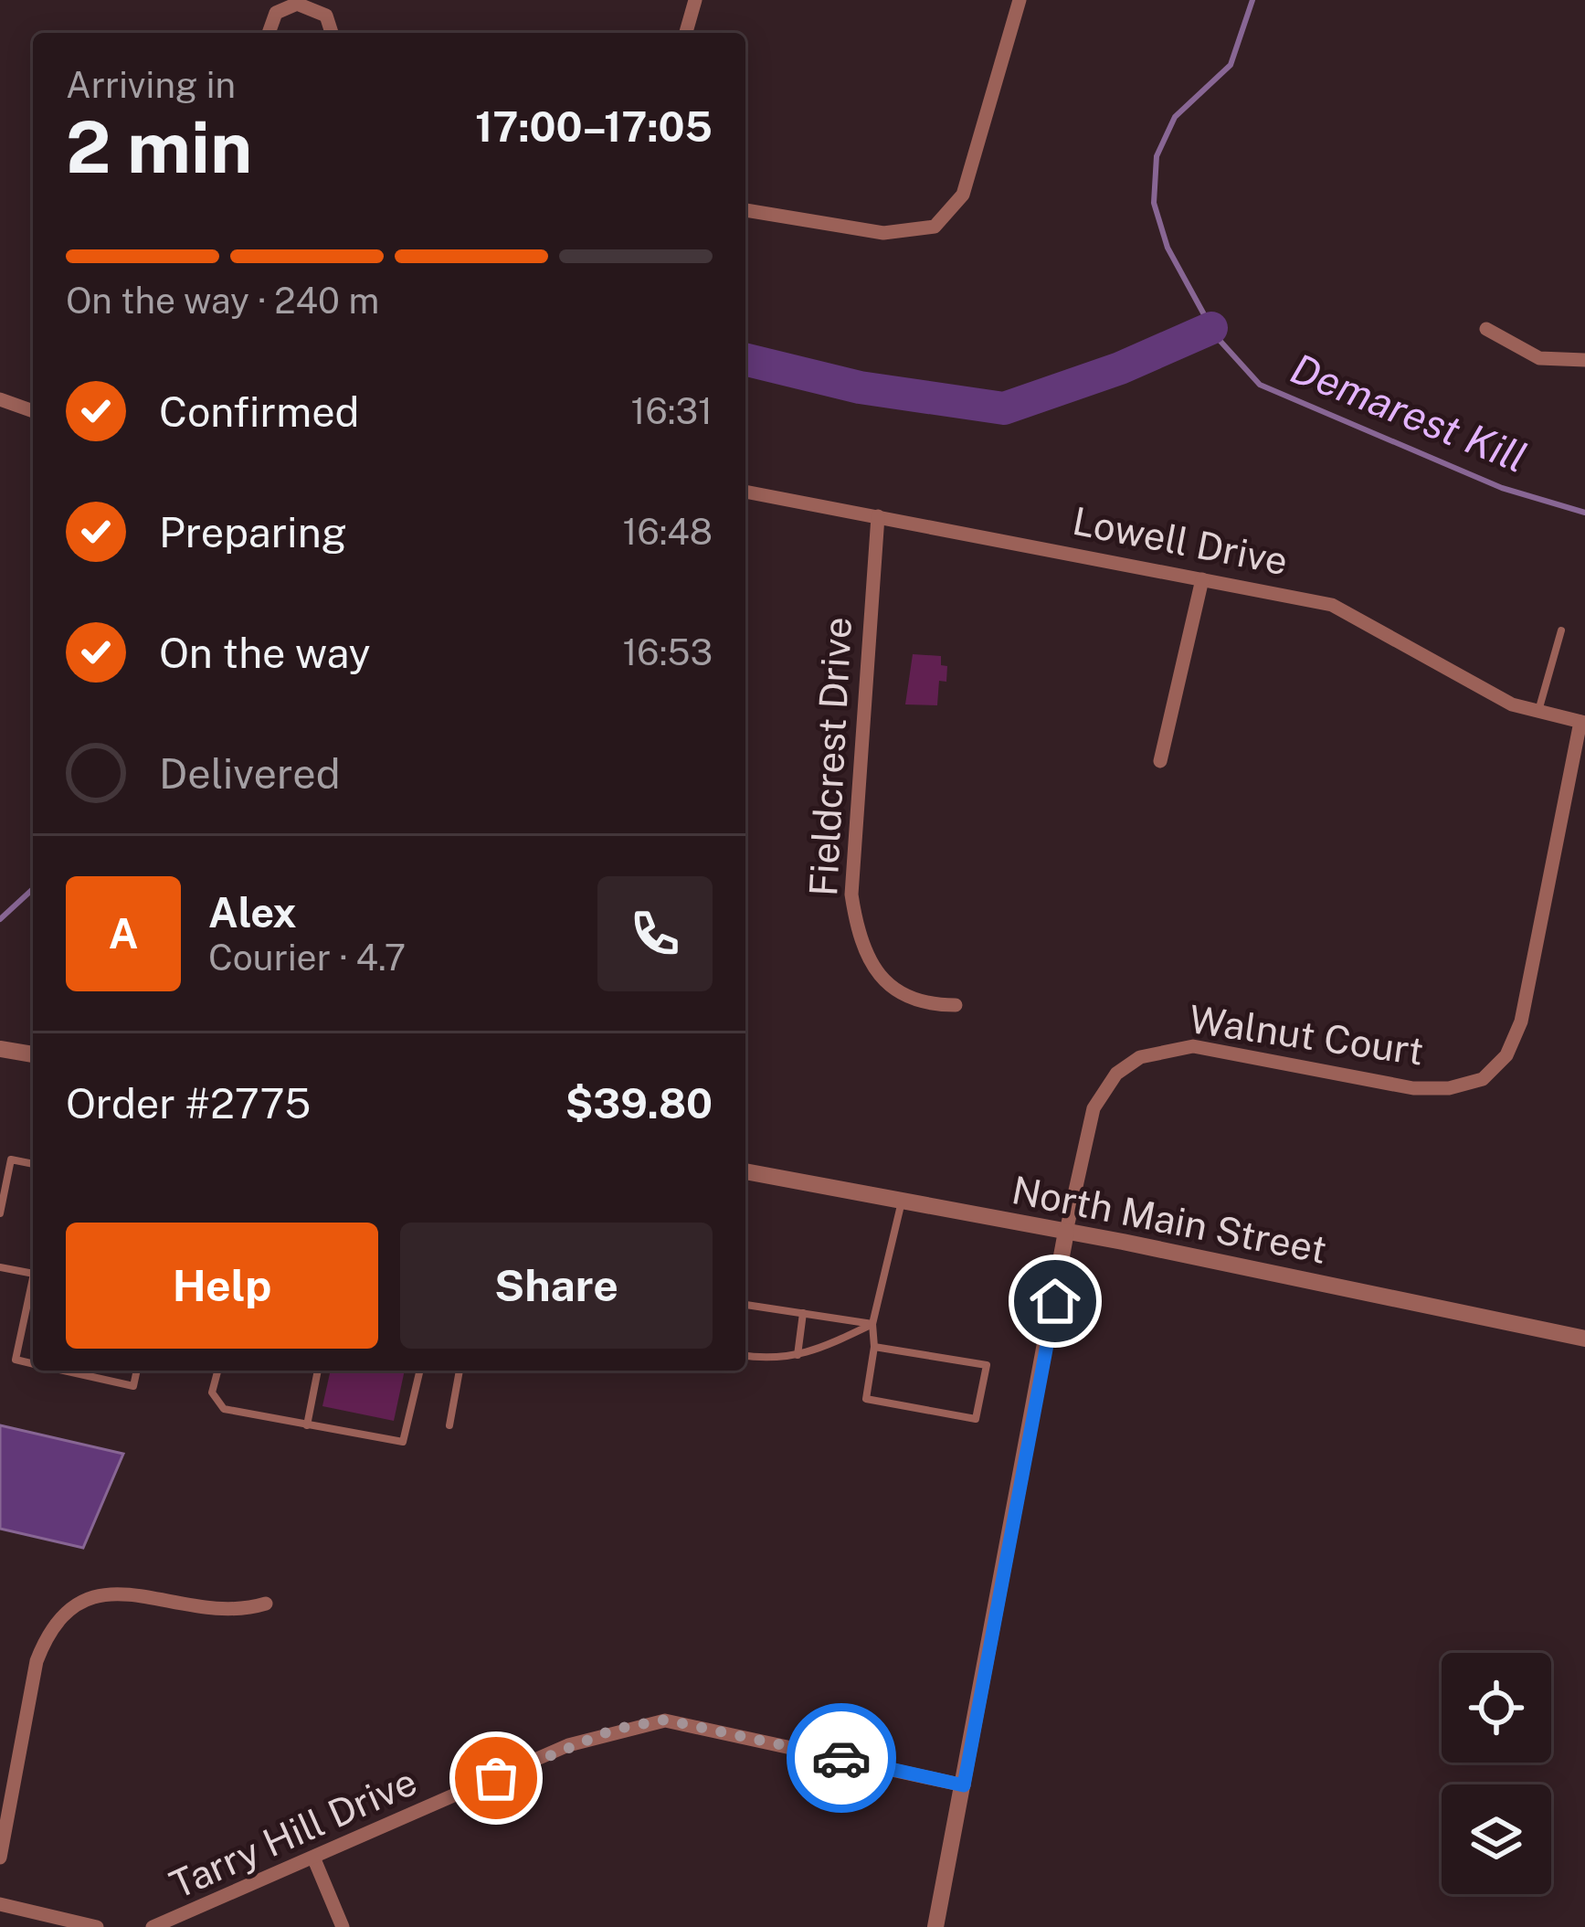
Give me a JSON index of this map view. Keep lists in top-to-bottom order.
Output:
{
  "streets": {
    "street": [
      "Lowell Drive",
      "Fieldcrest Drive",
      "Walnut Court",
      "North Main Street",
      "Tarry Hill Drive"
    ]
  },
  "crossings": [
    ["Lowell Drive", "Fieldcrest Drive"],
    ["Lowell Drive", "Walnut Court"],
    ["Walnut Court", "North Main Street"]
  ],
  "water": ["Demarest Kill"],
  "page": {
    "heading": ["2 min", "Arriving in", "17:00–17:05"],
    "panel": [
      "Alex",
      "Courier · 4.7",
      "Order #2775",
      "$39.80"
    ],
    "bar": "On the way · 240 m",
    "list": [
      ["Confirmed", "16:31"],
      ["Preparing", "16:48"],
      ["On the way", "16:53"],
      "Delivered"
    ],
    "round": "A",
    "buttons": ["Help", "Share"]
  }
}
